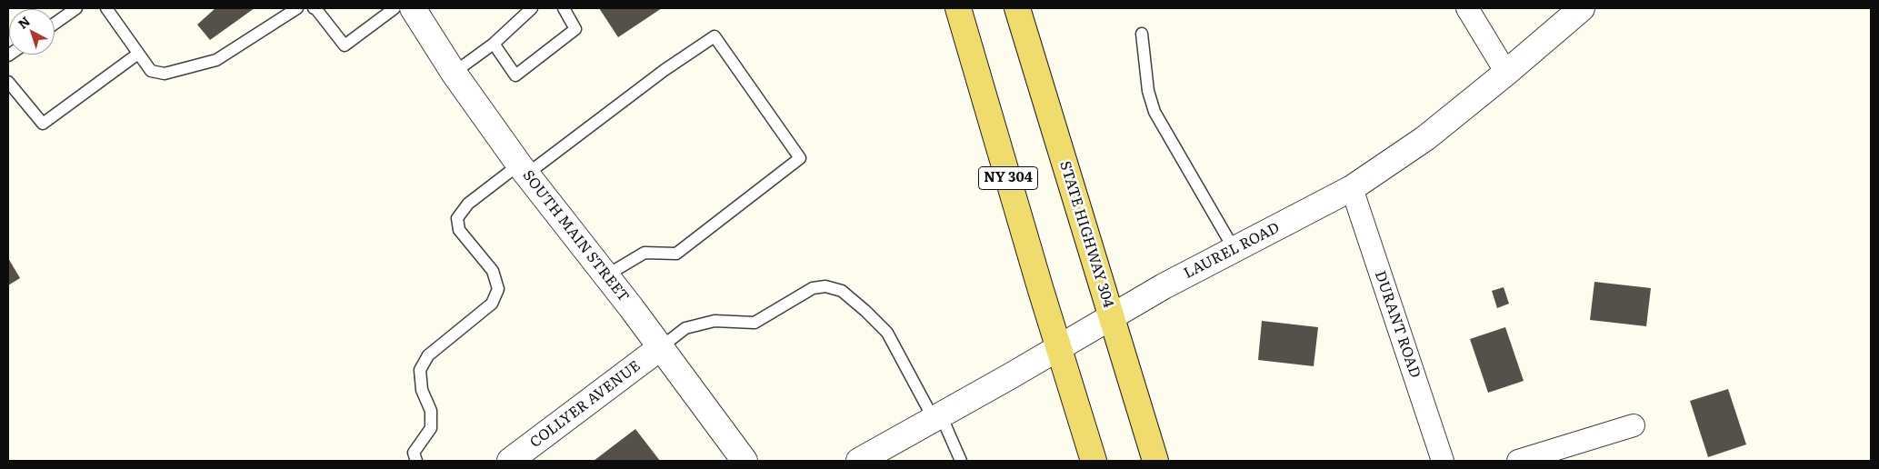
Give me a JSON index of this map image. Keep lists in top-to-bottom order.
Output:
{
  "streets": {
    "main road": ["NY 304", "STATE HIGHWAY 304"],
    "street": [
      "SOUTH MAIN STREET",
      "LAUREL ROAD",
      "DURANT ROAD",
      "COLLYER AVENUE"
    ]
  },
  "crossings": [
    ["NY 304", "LAUREL ROAD"],
    ["STATE HIGHWAY 304", "LAUREL ROAD"],
    ["SOUTH MAIN STREET", "COLLYER AVENUE"],
    ["LAUREL ROAD", "DURANT ROAD"]
  ],
  "north": "top left"
}
